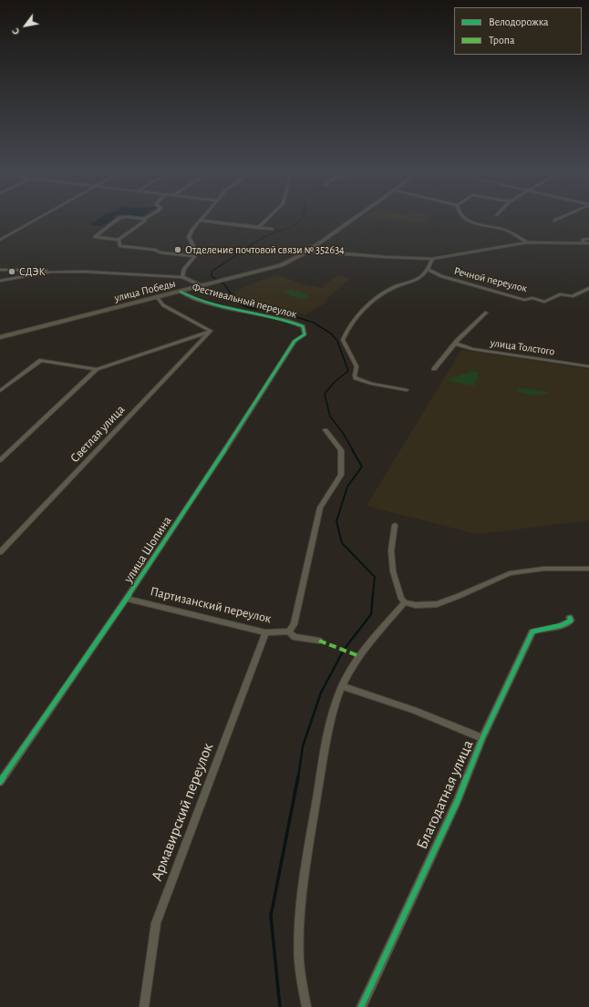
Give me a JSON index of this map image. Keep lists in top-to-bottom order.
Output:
{
  "streets": {
    "street": [
      "Речной переулок",
      "улица Победы",
      "Фестивальный переулок",
      "улица Толстого",
      "Светлая улица",
      "улица Шопина",
      "Партизанский переулок",
      "Благодатная улица",
      "Армавирский переулок"
    ]
  },
  "crossings": [
    ["улица Победы", "Фестивальный переулок"],
    ["Фестивальный переулок", "улица Шопина"],
    ["улица Шопина", "Партизанский переулок"],
    ["Партизанский переулок", "Армавирский переулок"]
  ],
  "places": ["Отделение почтовой связи № 352634", "СДЭК"],
  "legend": ["Велодорожка", "Тропа"],
  "north": "bottom left"
}
